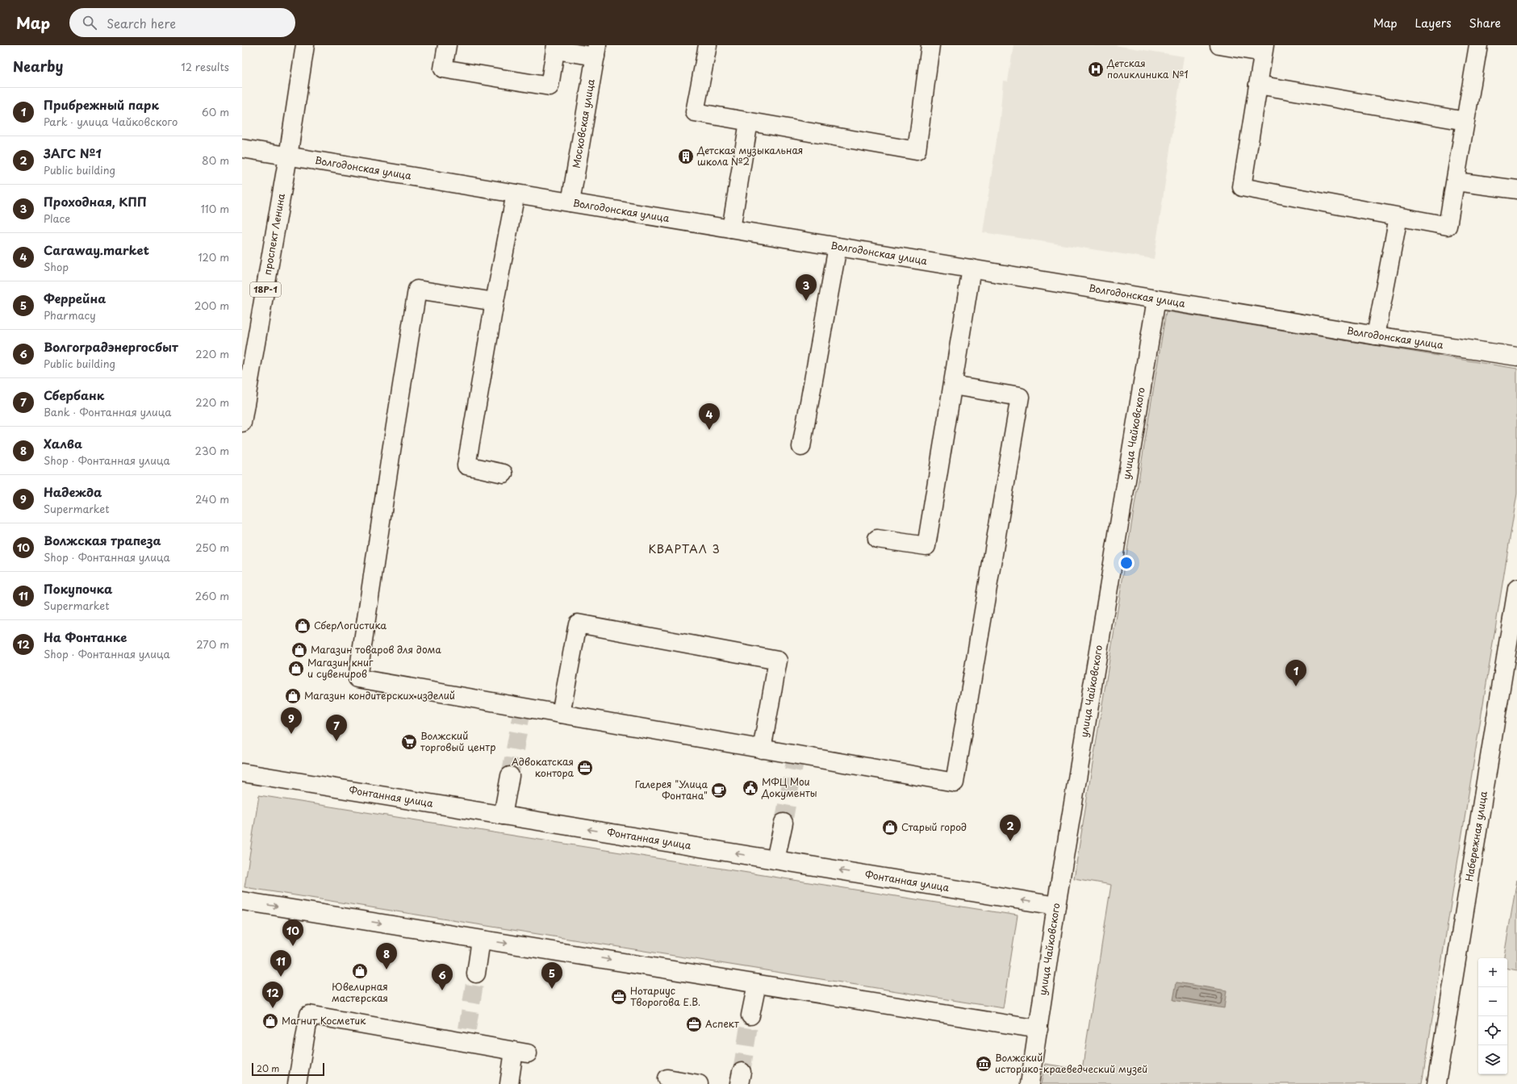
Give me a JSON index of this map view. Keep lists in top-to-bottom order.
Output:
{
  "streets": {
    "street": [
      "Московская улица",
      "Волгодонская улица",
      "проспект Ленина",
      "18Р-1",
      "улица Чайковского",
      "Фонтанная улица",
      "Набережная улица"
    ]
  },
  "crossings": [
    ["Московская улица", "Волгодонская улица"],
    ["Волгодонская улица", "проспект Ленина"],
    ["Волгодонская улица", "улица Чайковского"],
    ["улица Чайковского", "Фонтанная улица"]
  ],
  "districts": ["КВАРТАЛ 3"],
  "places": {
    "hospital": ["Детская поликлиника №1"],
    "building": ["Детская музыкальная школа №2"],
    "shop": [
      "СберЛогистика",
      "Магазин товаров для дома",
      "Магазин книг и сувениров",
      "Магазин кондитерских изделий",
      "Старый город",
      "Ювелирная мастерская",
      "Магнит Косметик"
    ],
    "supermarket": ["Волжский торговый центр"],
    "office": ["Адвокатская контора", "Нотариус Творогова Е.В.", "Аспект"],
    "public building": ["МФЦ Мои Документы"],
    "cafe": ["Галерея \"Улица Фонтана\""],
    "museum": ["Волжский историко-краеведческий музей"]
  },
  "scale_bar": "20 m",
  "page": {
    "header": "Map",
    "search": "Search here",
    "nav": ["Map", "Layers", "Share"],
    "heading": ["Nearby", "12 results"],
    "list": [
      {
        "mark": "1",
        "name": "Прибрежный парк",
        "note": "Park · улица Чайковского",
        "value": "60 m"
      },
      {
        "mark": "2",
        "name": "ЗАГС №1",
        "note": "Public building",
        "value": "80 m"
      },
      {
        "mark": "3",
        "name": "Проходная, КПП",
        "note": "Place",
        "value": "110 m"
      },
      {
        "mark": "4",
        "name": "Caraway.market",
        "note": "Shop",
        "value": "120 m"
      },
      {
        "mark": "5",
        "name": "Феррейна",
        "note": "Pharmacy",
        "value": "200 m"
      },
      {
        "mark": "6",
        "name": "Волгоградэнергосбыт",
        "note": "Public building",
        "value": "220 m"
      },
      {
        "mark": "7",
        "name": "Сбербанк",
        "note": "Bank · Фонтанная улица",
        "value": "220 m"
      },
      {
        "mark": "8",
        "name": "Халва",
        "note": "Shop · Фонтанная улица",
        "value": "230 m"
      },
      {
        "mark": "9",
        "name": "Надежда",
        "note": "Supermarket",
        "value": "240 m"
      },
      {
        "mark": "10",
        "name": "Волжская трапеза",
        "note": "Shop · Фонтанная улица",
        "value": "250 m"
      },
      {
        "mark": "11",
        "name": "Покупочка",
        "note": "Supermarket",
        "value": "260 m"
      },
      {
        "mark": "12",
        "name": "На Фонтанке",
        "note": "Shop · Фонтанная улица",
        "value": "270 m"
      }
    ],
    "pins": [
      "3",
      "4",
      "1",
      "9",
      "7",
      "2",
      "10",
      "8",
      "11",
      "5",
      "6",
      "12"
    ],
    "map_buttons": ["+", "−"],
    "scale": "20 m"
  }
}
